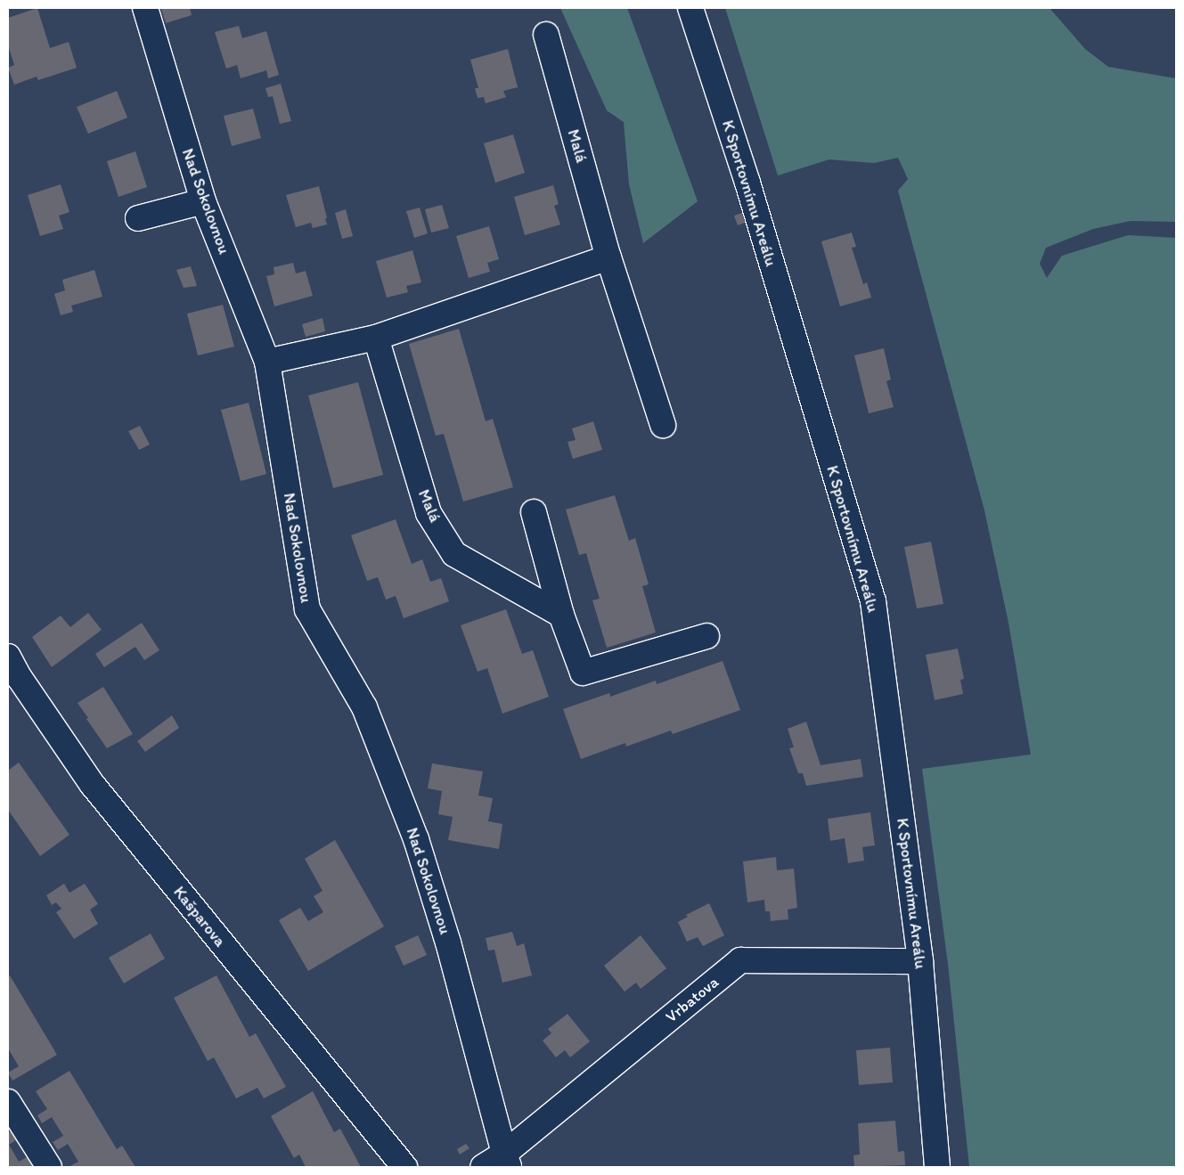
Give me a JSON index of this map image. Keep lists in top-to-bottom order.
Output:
{
  "streets": {
    "street": [
      "Malá",
      "K Sportovnímu Areálu",
      "Nad Sokolovnou",
      "Kašparova",
      "Vrbatova"
    ]
  },
  "crossings": [
    ["K Sportovnímu Areálu", "Vrbatova"],
    ["Nad Sokolovnou", "Vrbatova"]
  ]
}
